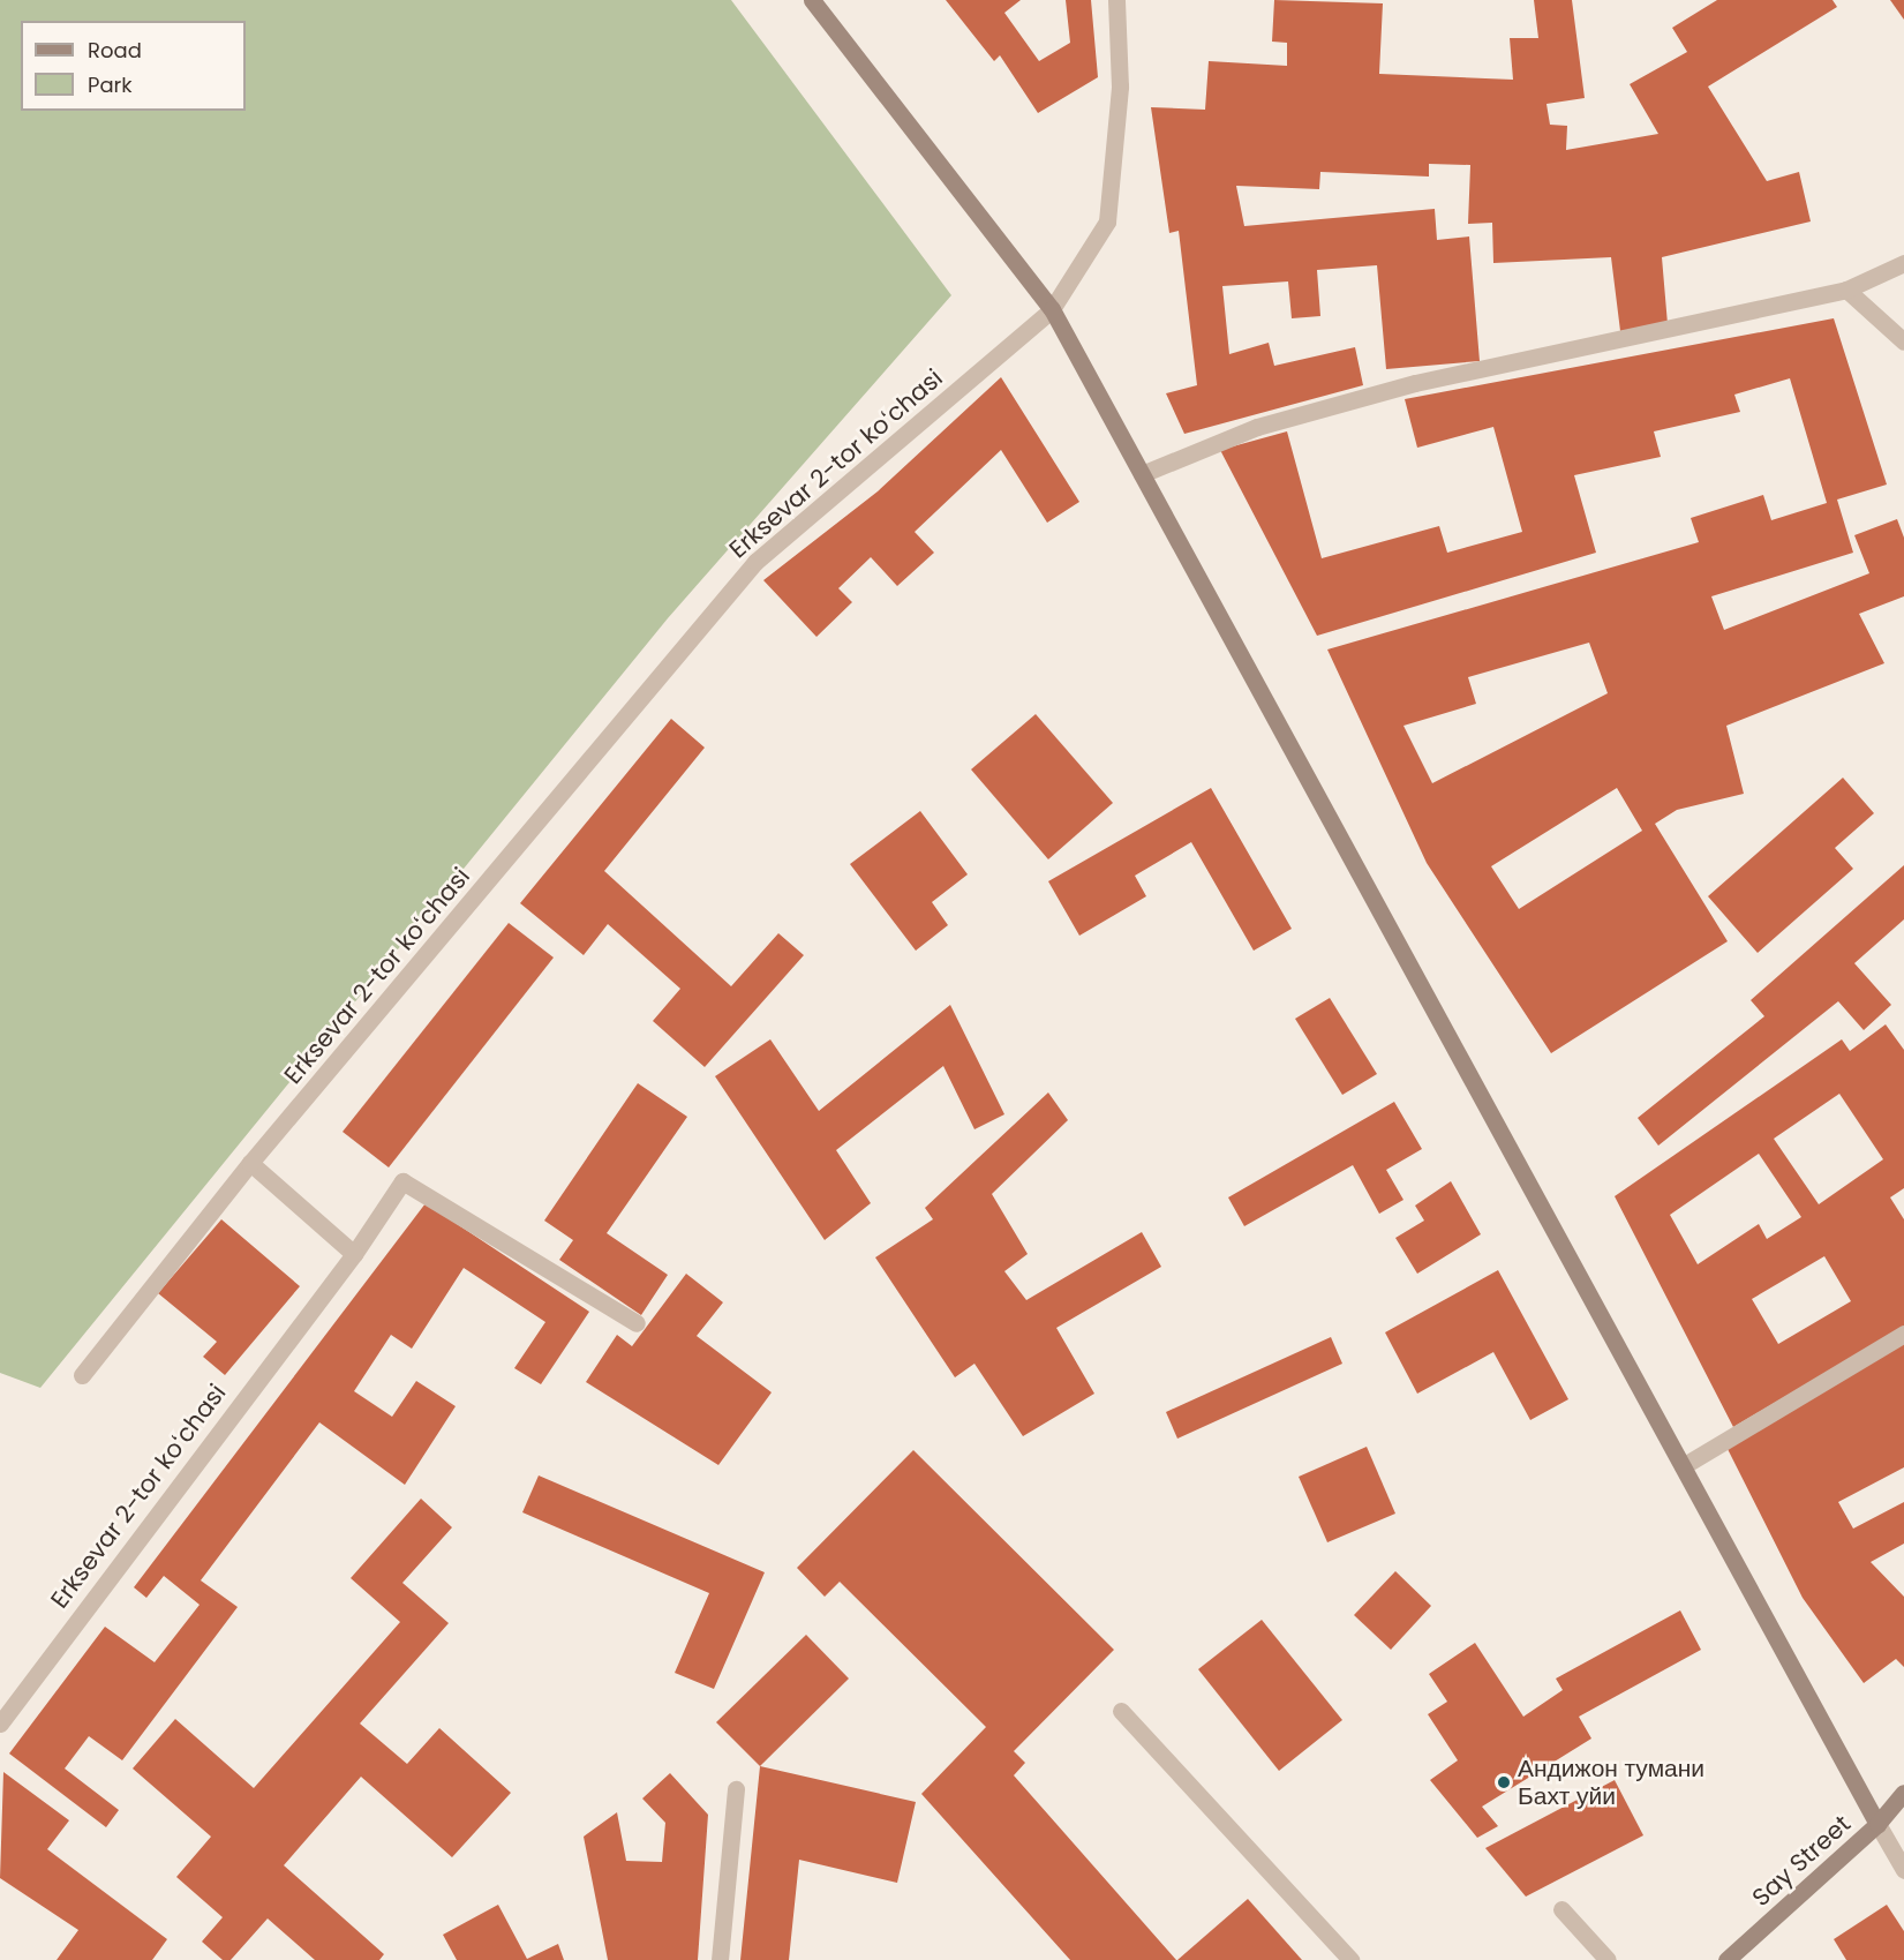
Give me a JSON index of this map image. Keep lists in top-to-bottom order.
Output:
{
  "streets": {
    "main road": ["Say Street"],
    "street": ["Erksevar 2-tor koʻchasi"]
  },
  "places": ["Андижон тумани Бахт уйи"],
  "legend": ["Road", "Park"]
}
